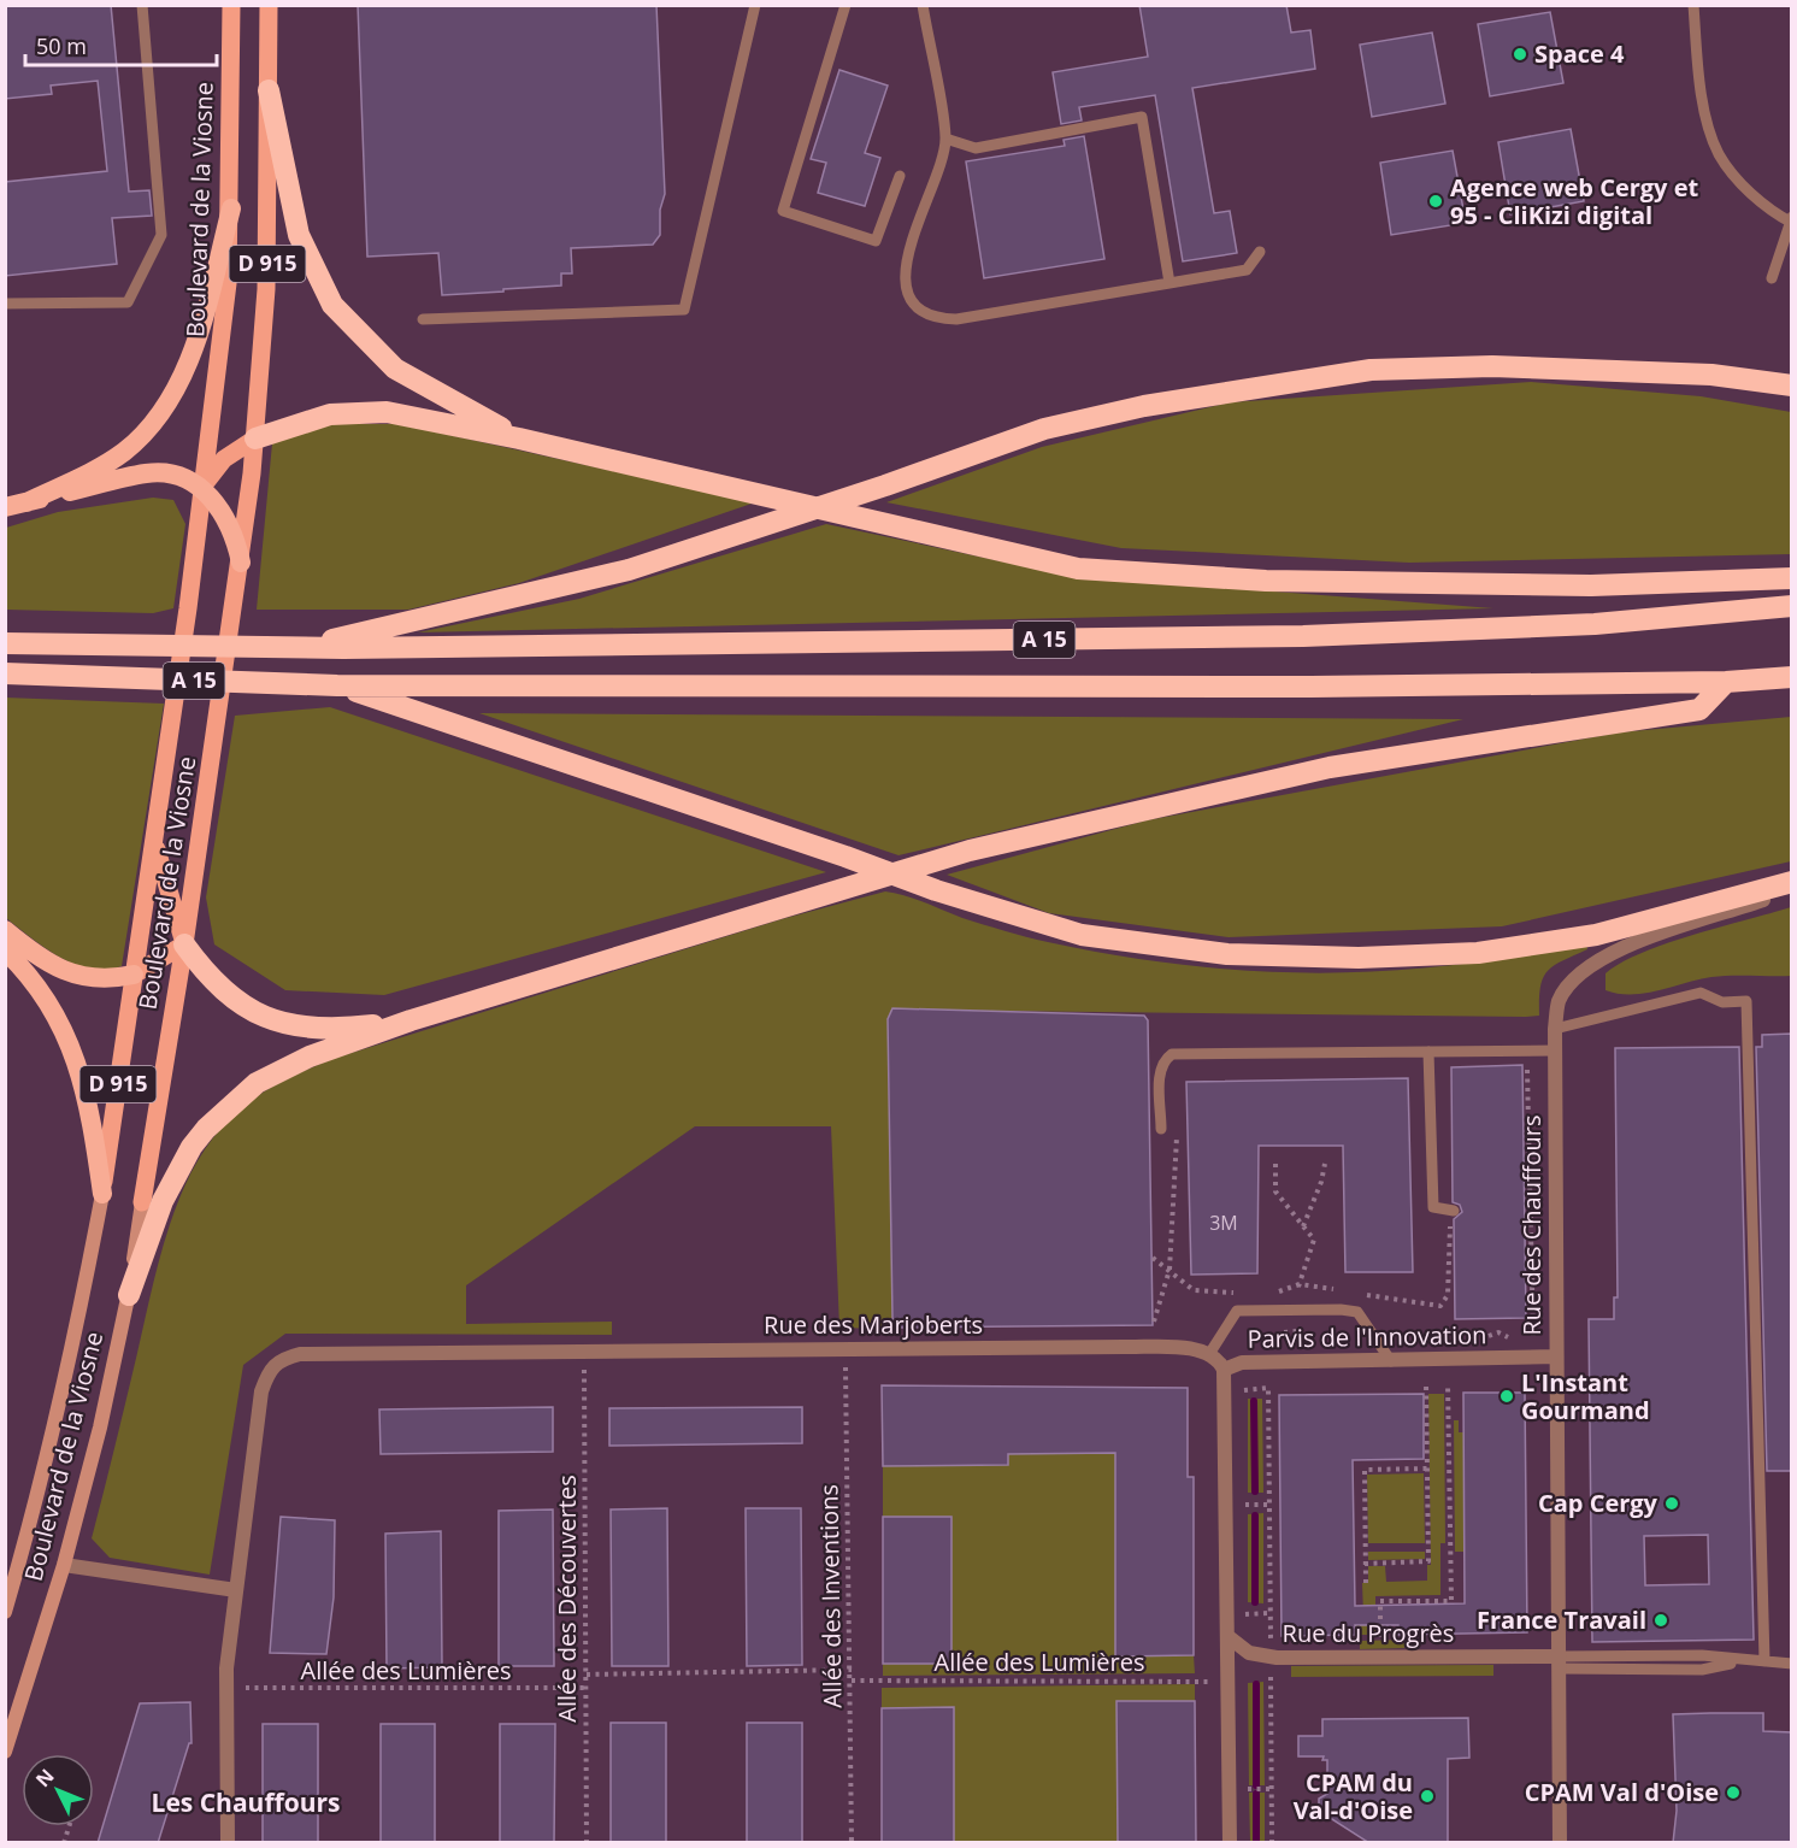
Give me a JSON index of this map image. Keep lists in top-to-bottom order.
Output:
{
  "streets": {
    "highway": ["A 15"],
    "main road": ["Boulevard de la Viosne", "D 915"],
    "street": [
      "Rue des Chauffours",
      "Rue des Marjoberts",
      "Parvis de l'Innovation",
      "Rue du Progrès"
    ],
    "path": ["Allée des Inventions", "Allée des Découvertes", "Allée des Lumières"]
  },
  "crossings": [
    ["Rue des Chauffours", "Parvis de l'Innovation"],
    ["Rue des Chauffours", "Rue du Progrès"],
    ["Rue des Marjoberts", "Allée des Inventions"],
    ["Rue des Marjoberts", "Allée des Découvertes"],
    ["Rue des Marjoberts", "Allée des Lumières"],
    ["Allée des Inventions", "Allée des Lumières"],
    ["Allée des Découvertes", "Allée des Lumières"]
  ],
  "districts": ["Les Chauffours"],
  "places": [
    "Space 4",
    "Agence web Cergy et 95 - CliKizi digital",
    "L'Instant Gourmand",
    "Cap Cergy",
    "France Travail",
    "CPAM Val d'Oise",
    "CPAM du Val-d'Oise"
  ],
  "house_numbers": ["3M"],
  "scale_bar": "50 m",
  "north": "top left"
}
